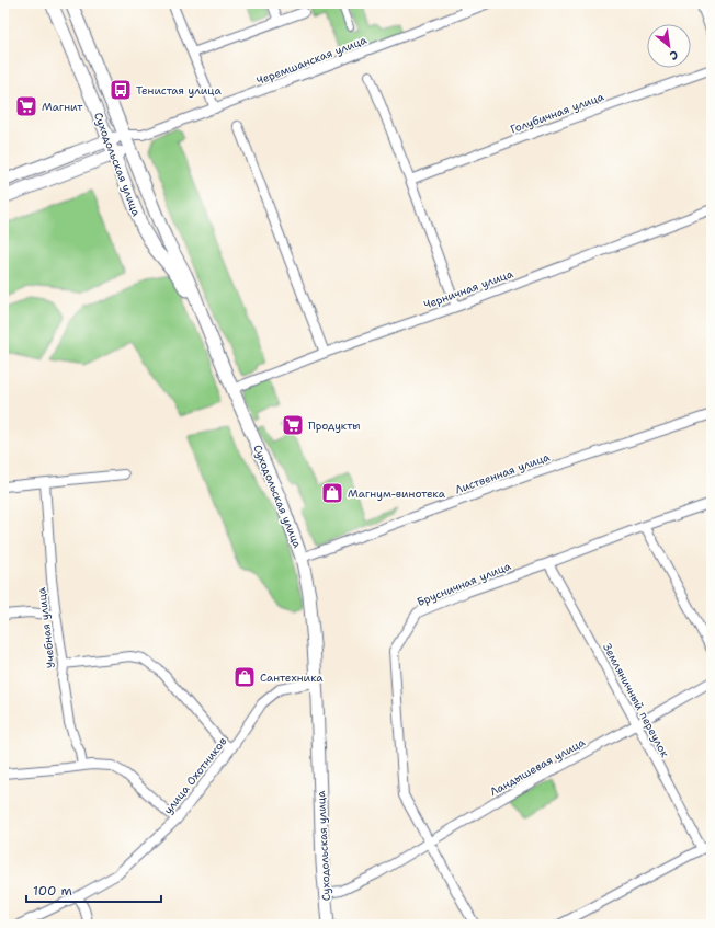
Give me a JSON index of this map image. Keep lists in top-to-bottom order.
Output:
{
  "streets": {
    "main road": ["Суходольская улица"],
    "street": [
      "Черемшанская улица",
      "Голубичная улица",
      "Черничная улица",
      "Лиственная улица",
      "Брусничная улица",
      "Учебная улица",
      "Земляничный переулок",
      "Ландышевая улица",
      "улица Охотников"
    ]
  },
  "crossings": [
    ["Черемшанская улица", "Суходольская улица"],
    ["Суходольская улица", "Черничная улица"],
    ["Суходольская улица", "Лиственная улица"],
    ["Суходольская улица", "Ландышевая улица"],
    ["Суходольская улица", "улица Охотников"],
    ["Брусничная улица", "Земляничный переулок"],
    ["Брусничная улица", "Ландышевая улица"],
    ["Земляничный переулок", "Ландышевая улица"]
  ],
  "places": {
    "bus stop": ["Тенистая улица"],
    "supermarket": ["Магнит", "Продукты"],
    "shop": ["Магнум-винотека", "Сантехника"]
  },
  "scale_bar": "100 m",
  "north": "bottom right"
}
